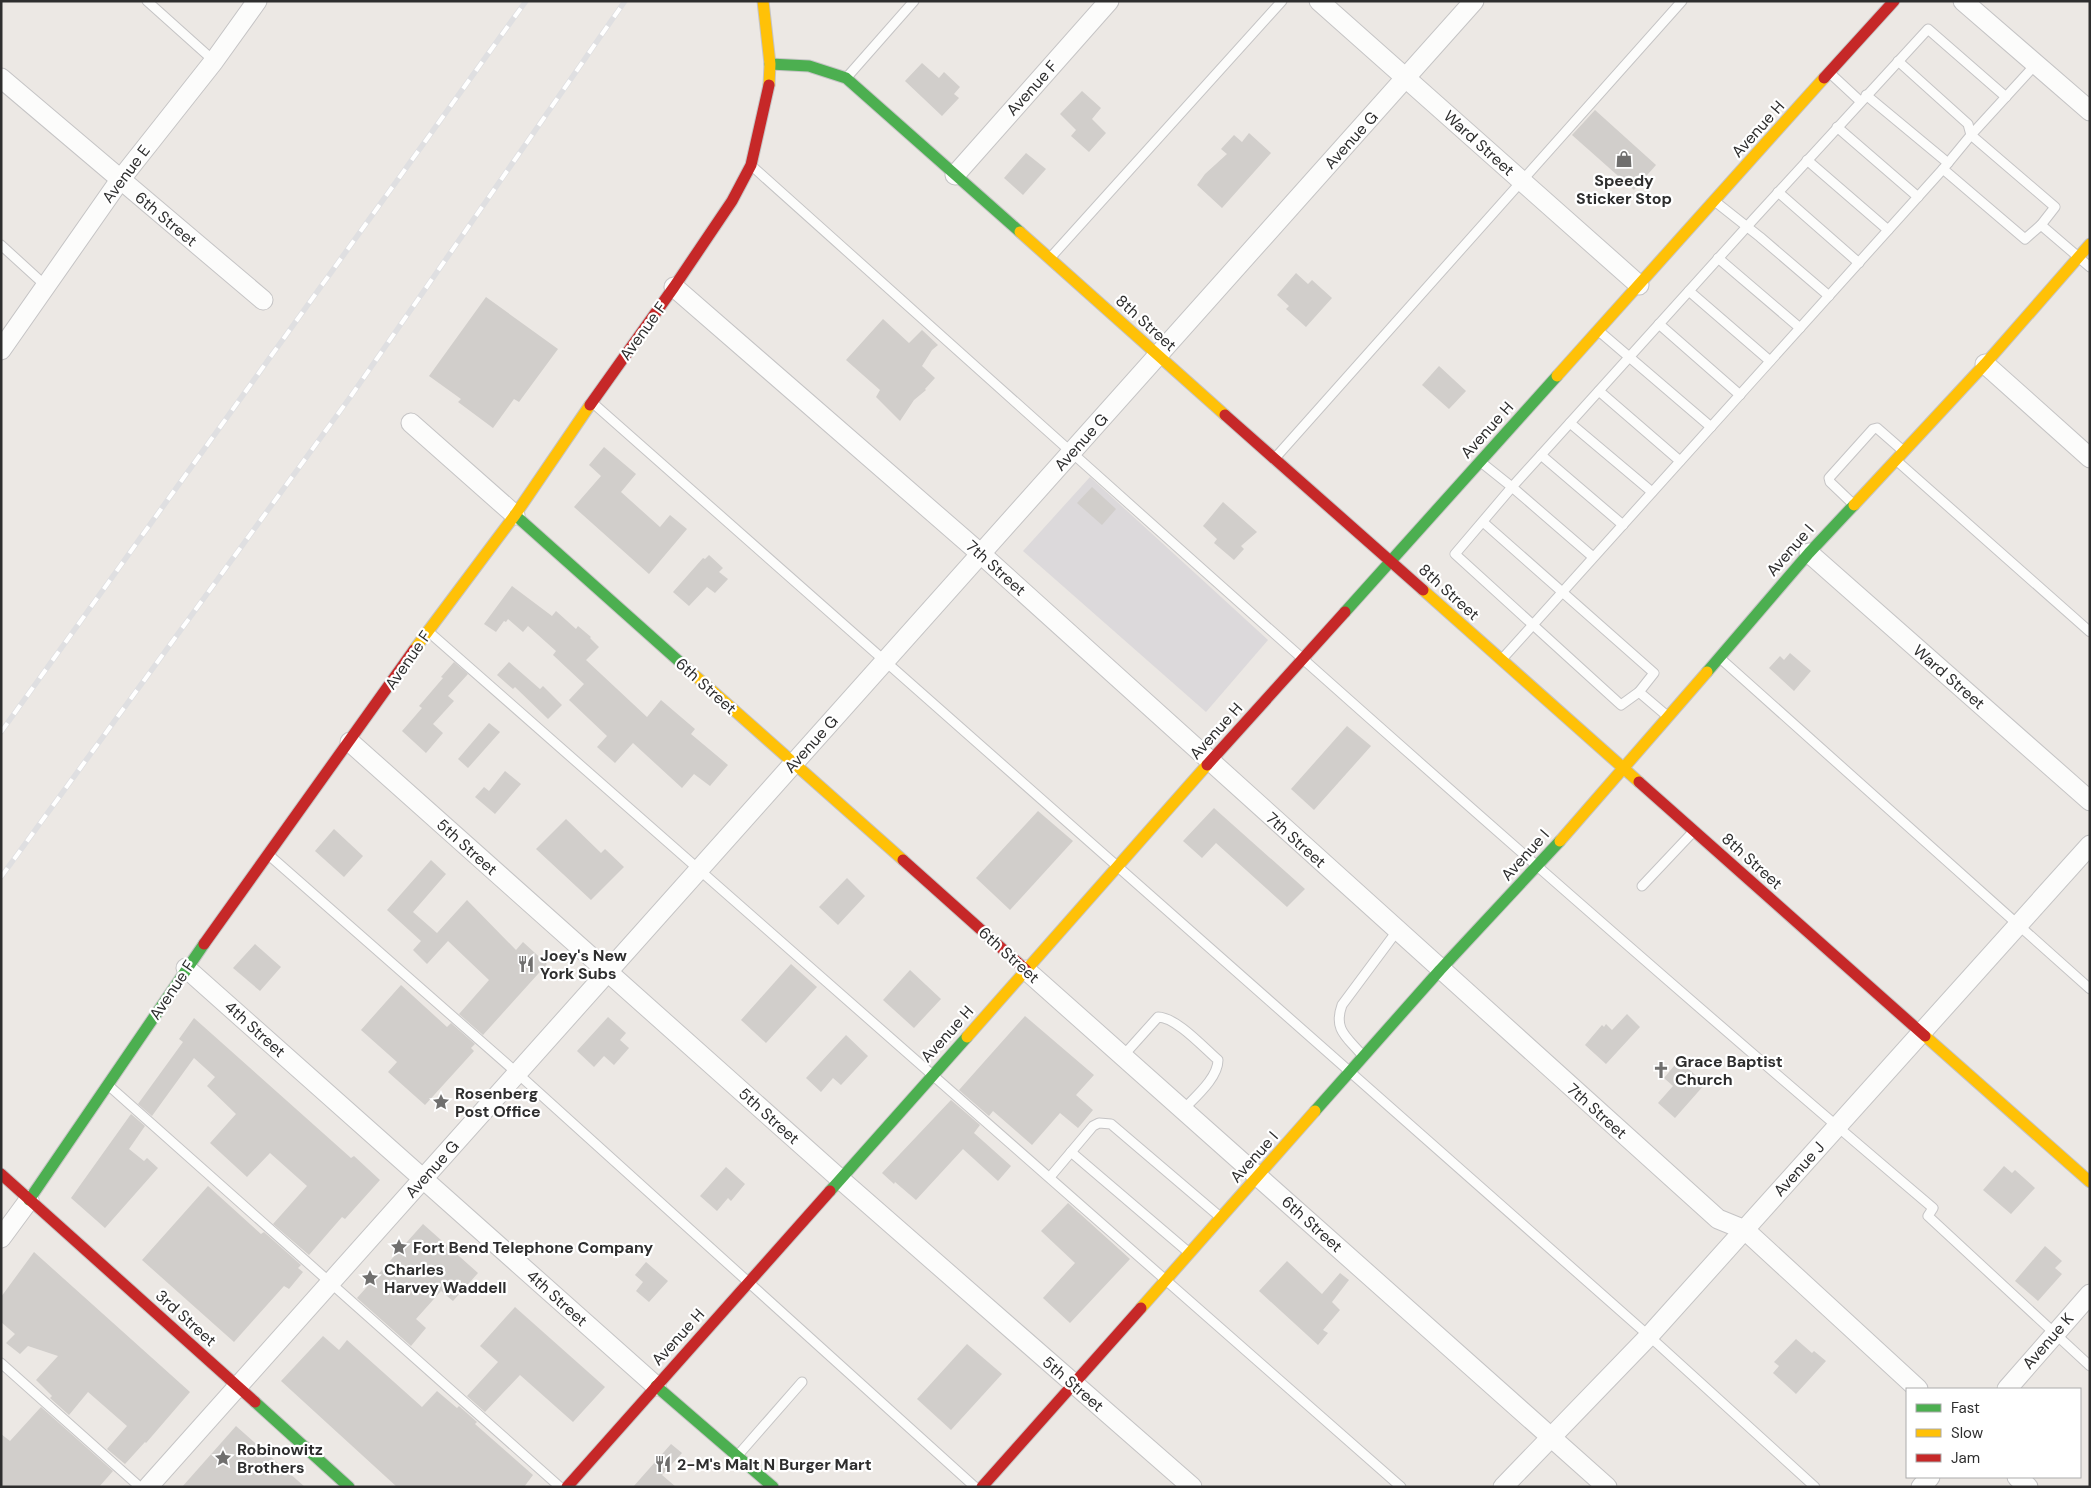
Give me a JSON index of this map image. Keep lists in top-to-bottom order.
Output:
{
  "streets": {
    "street": [
      "Avenue F",
      "Avenue H",
      "Avenue G",
      "Ward Street",
      "Avenue E",
      "6th Street",
      "8th Street",
      "Avenue I",
      "7th Street",
      "5th Street",
      "4th Street",
      "Avenue J",
      "3rd Street",
      "Avenue K"
    ]
  },
  "crossings": [
    ["Avenue F", "6th Street"],
    ["Avenue F", "8th Street"],
    ["Avenue F", "7th Street"],
    ["Avenue F", "5th Street"],
    ["Avenue F", "4th Street"],
    ["Avenue F", "3rd Street"],
    ["Avenue H", "Ward Street"],
    ["Avenue H", "6th Street"],
    ["Avenue H", "8th Street"],
    ["Avenue H", "7th Street"],
    ["Avenue H", "5th Street"],
    ["Avenue H", "4th Street"],
    ["Avenue G", "Ward Street"],
    ["Avenue G", "6th Street"],
    ["Avenue G", "8th Street"],
    ["Avenue G", "7th Street"],
    ["Avenue G", "5th Street"],
    ["Avenue G", "4th Street"],
    ["Avenue G", "3rd Street"],
    ["Ward Street", "Avenue I"],
    ["Avenue E", "6th Street"],
    ["6th Street", "Avenue I"],
    ["6th Street", "Avenue J"],
    ["8th Street", "Avenue I"],
    ["8th Street", "Avenue J"],
    ["Avenue I", "7th Street"],
    ["Avenue I", "5th Street"],
    ["7th Street", "Avenue J"]
  ],
  "places": {
    "shop": ["Speedy Sticker Stop"],
    "restaurant": ["Joey's New York Subs", "2-M's Malt N Burger Mart"],
    "church": ["Grace Baptist Church"],
    "place": [
      "Rosenberg Post Office",
      "Fort Bend Telephone Company",
      "Charles Harvey Waddell",
      "Robinowitz Brothers"
    ]
  },
  "legend": ["Fast", "Slow", "Jam"]
}
